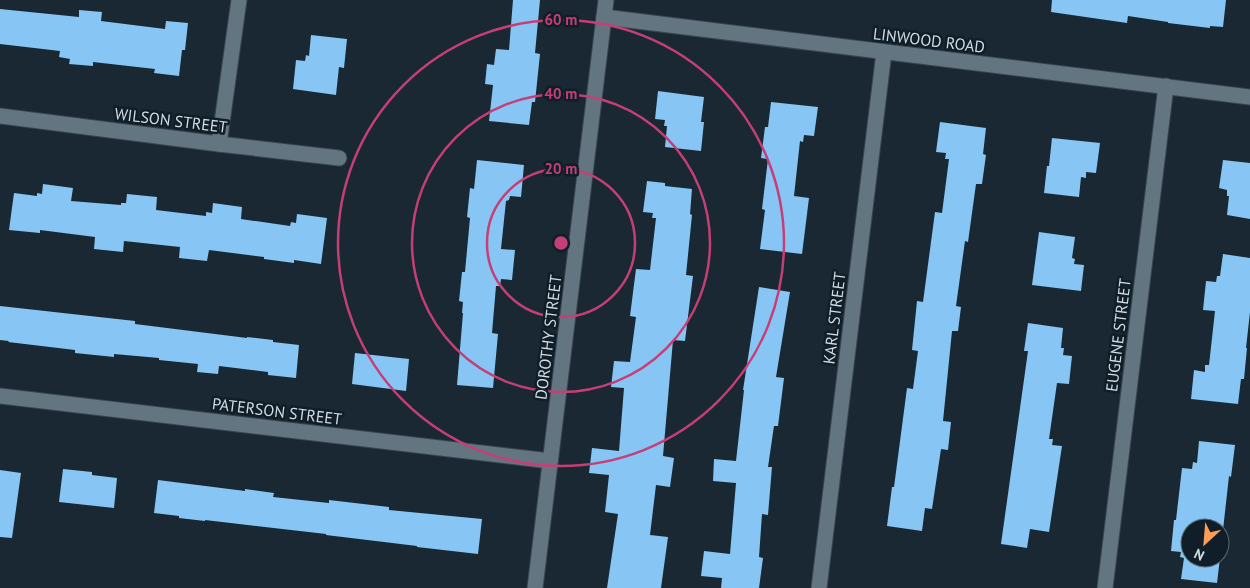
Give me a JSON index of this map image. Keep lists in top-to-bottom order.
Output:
{
  "streets": {
    "street": [
      "LINWOOD ROAD",
      "WILSON STREET",
      "KARL STREET",
      "EUGENE STREET",
      "DOROTHY STREET",
      "PATERSON STREET"
    ]
  },
  "crossings": [
    ["LINWOOD ROAD", "KARL STREET"],
    ["LINWOOD ROAD", "EUGENE STREET"],
    ["LINWOOD ROAD", "DOROTHY STREET"],
    ["DOROTHY STREET", "PATERSON STREET"]
  ],
  "north": "bottom left",
  "rings": ["60 m", "40 m", "20 m"]
}
